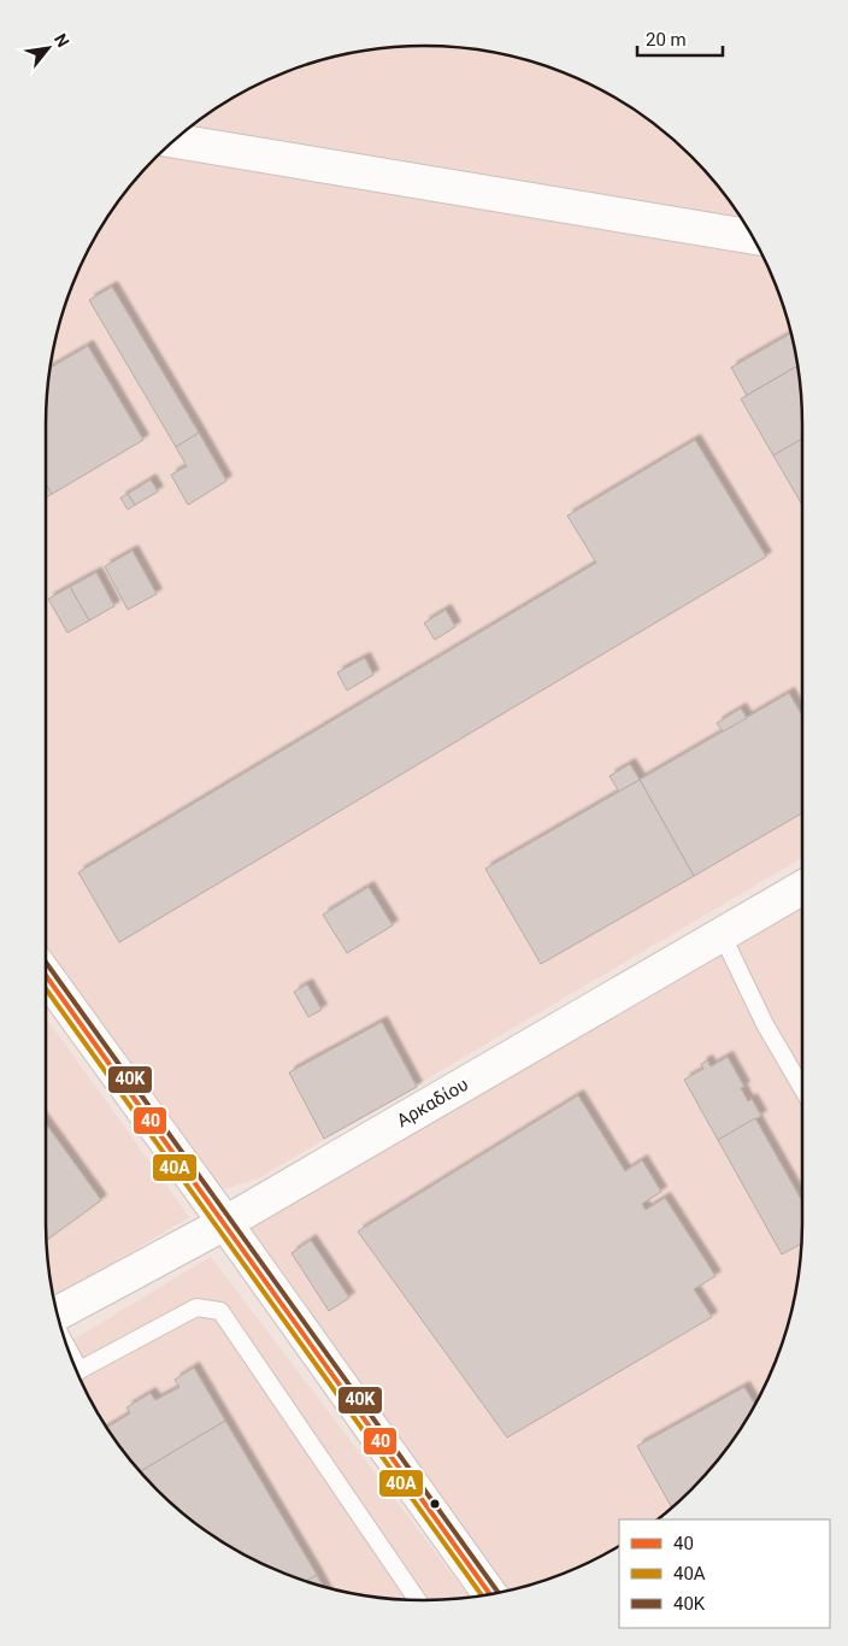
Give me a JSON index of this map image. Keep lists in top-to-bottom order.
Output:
{
  "streets": {
    "street": ["Αρκαδίου"]
  },
  "lines": ["transit line 40Κ", "transit line 40", "transit line 40Α"],
  "legend": ["40", "40Α", "40Κ"],
  "scale_bar": "20 m",
  "north": "top right"
}
